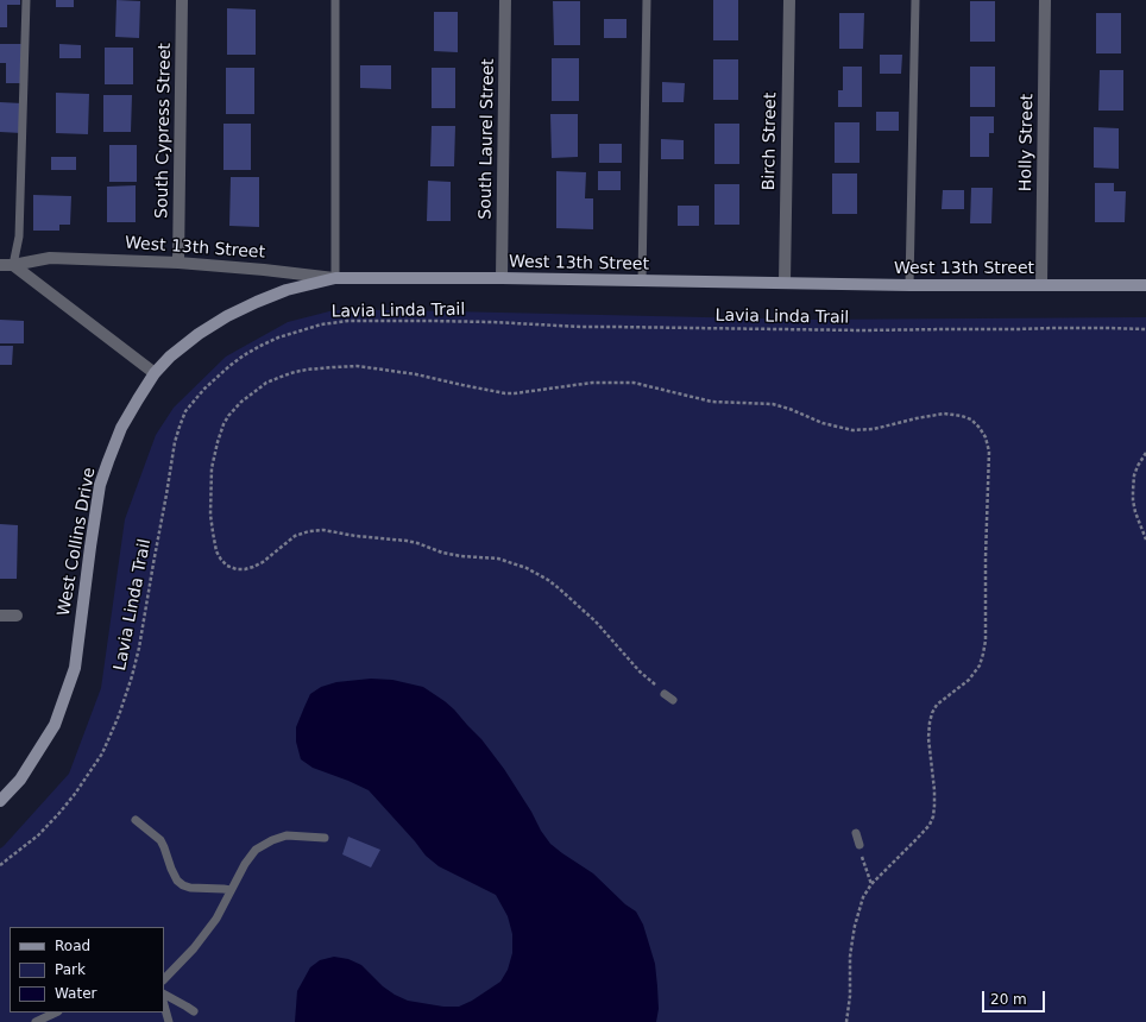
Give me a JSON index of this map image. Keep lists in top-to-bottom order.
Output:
{
  "streets": {
    "main road": ["West 13th Street", "West Collins Drive"],
    "street": [
      "South Cypress Street",
      "South Laurel Street",
      "Birch Street",
      "Holly Street"
    ],
    "path": ["Lavia Linda Trail"]
  },
  "crossings": [
    ["South Cypress Street", "West 13th Street"],
    ["South Laurel Street", "West 13th Street"],
    ["Birch Street", "West 13th Street"],
    ["Holly Street", "West 13th Street"],
    ["West 13th Street", "West Collins Drive"]
  ],
  "legend": ["Road", "Park", "Water"],
  "scale_bar": "20 m"
}
